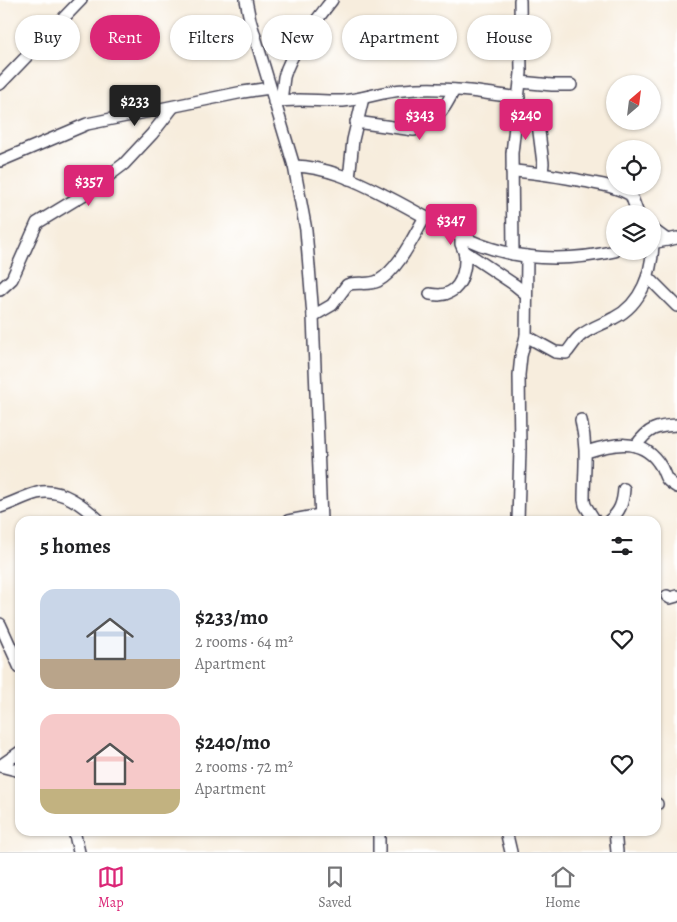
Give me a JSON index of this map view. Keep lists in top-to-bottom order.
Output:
{
  "north": "top right",
  "page": {
    "chip": [
      "Buy",
      "Rent",
      "Filters",
      "New",
      "Apartment",
      "House"
    ],
    "price": [
      "$233",
      "$343",
      "$240",
      "$357",
      "$347"
    ],
    "heading": "5 homes",
    "list": [
      {
        "name": "$233/mo",
        "note": "2 rooms · 64 m² · Apartment"
      },
      {
        "name": "$240/mo",
        "note": "2 rooms · 72 m² · Apartment"
      }
    ],
    "tabs": ["Map", "Saved", "Home"]
  }
}
